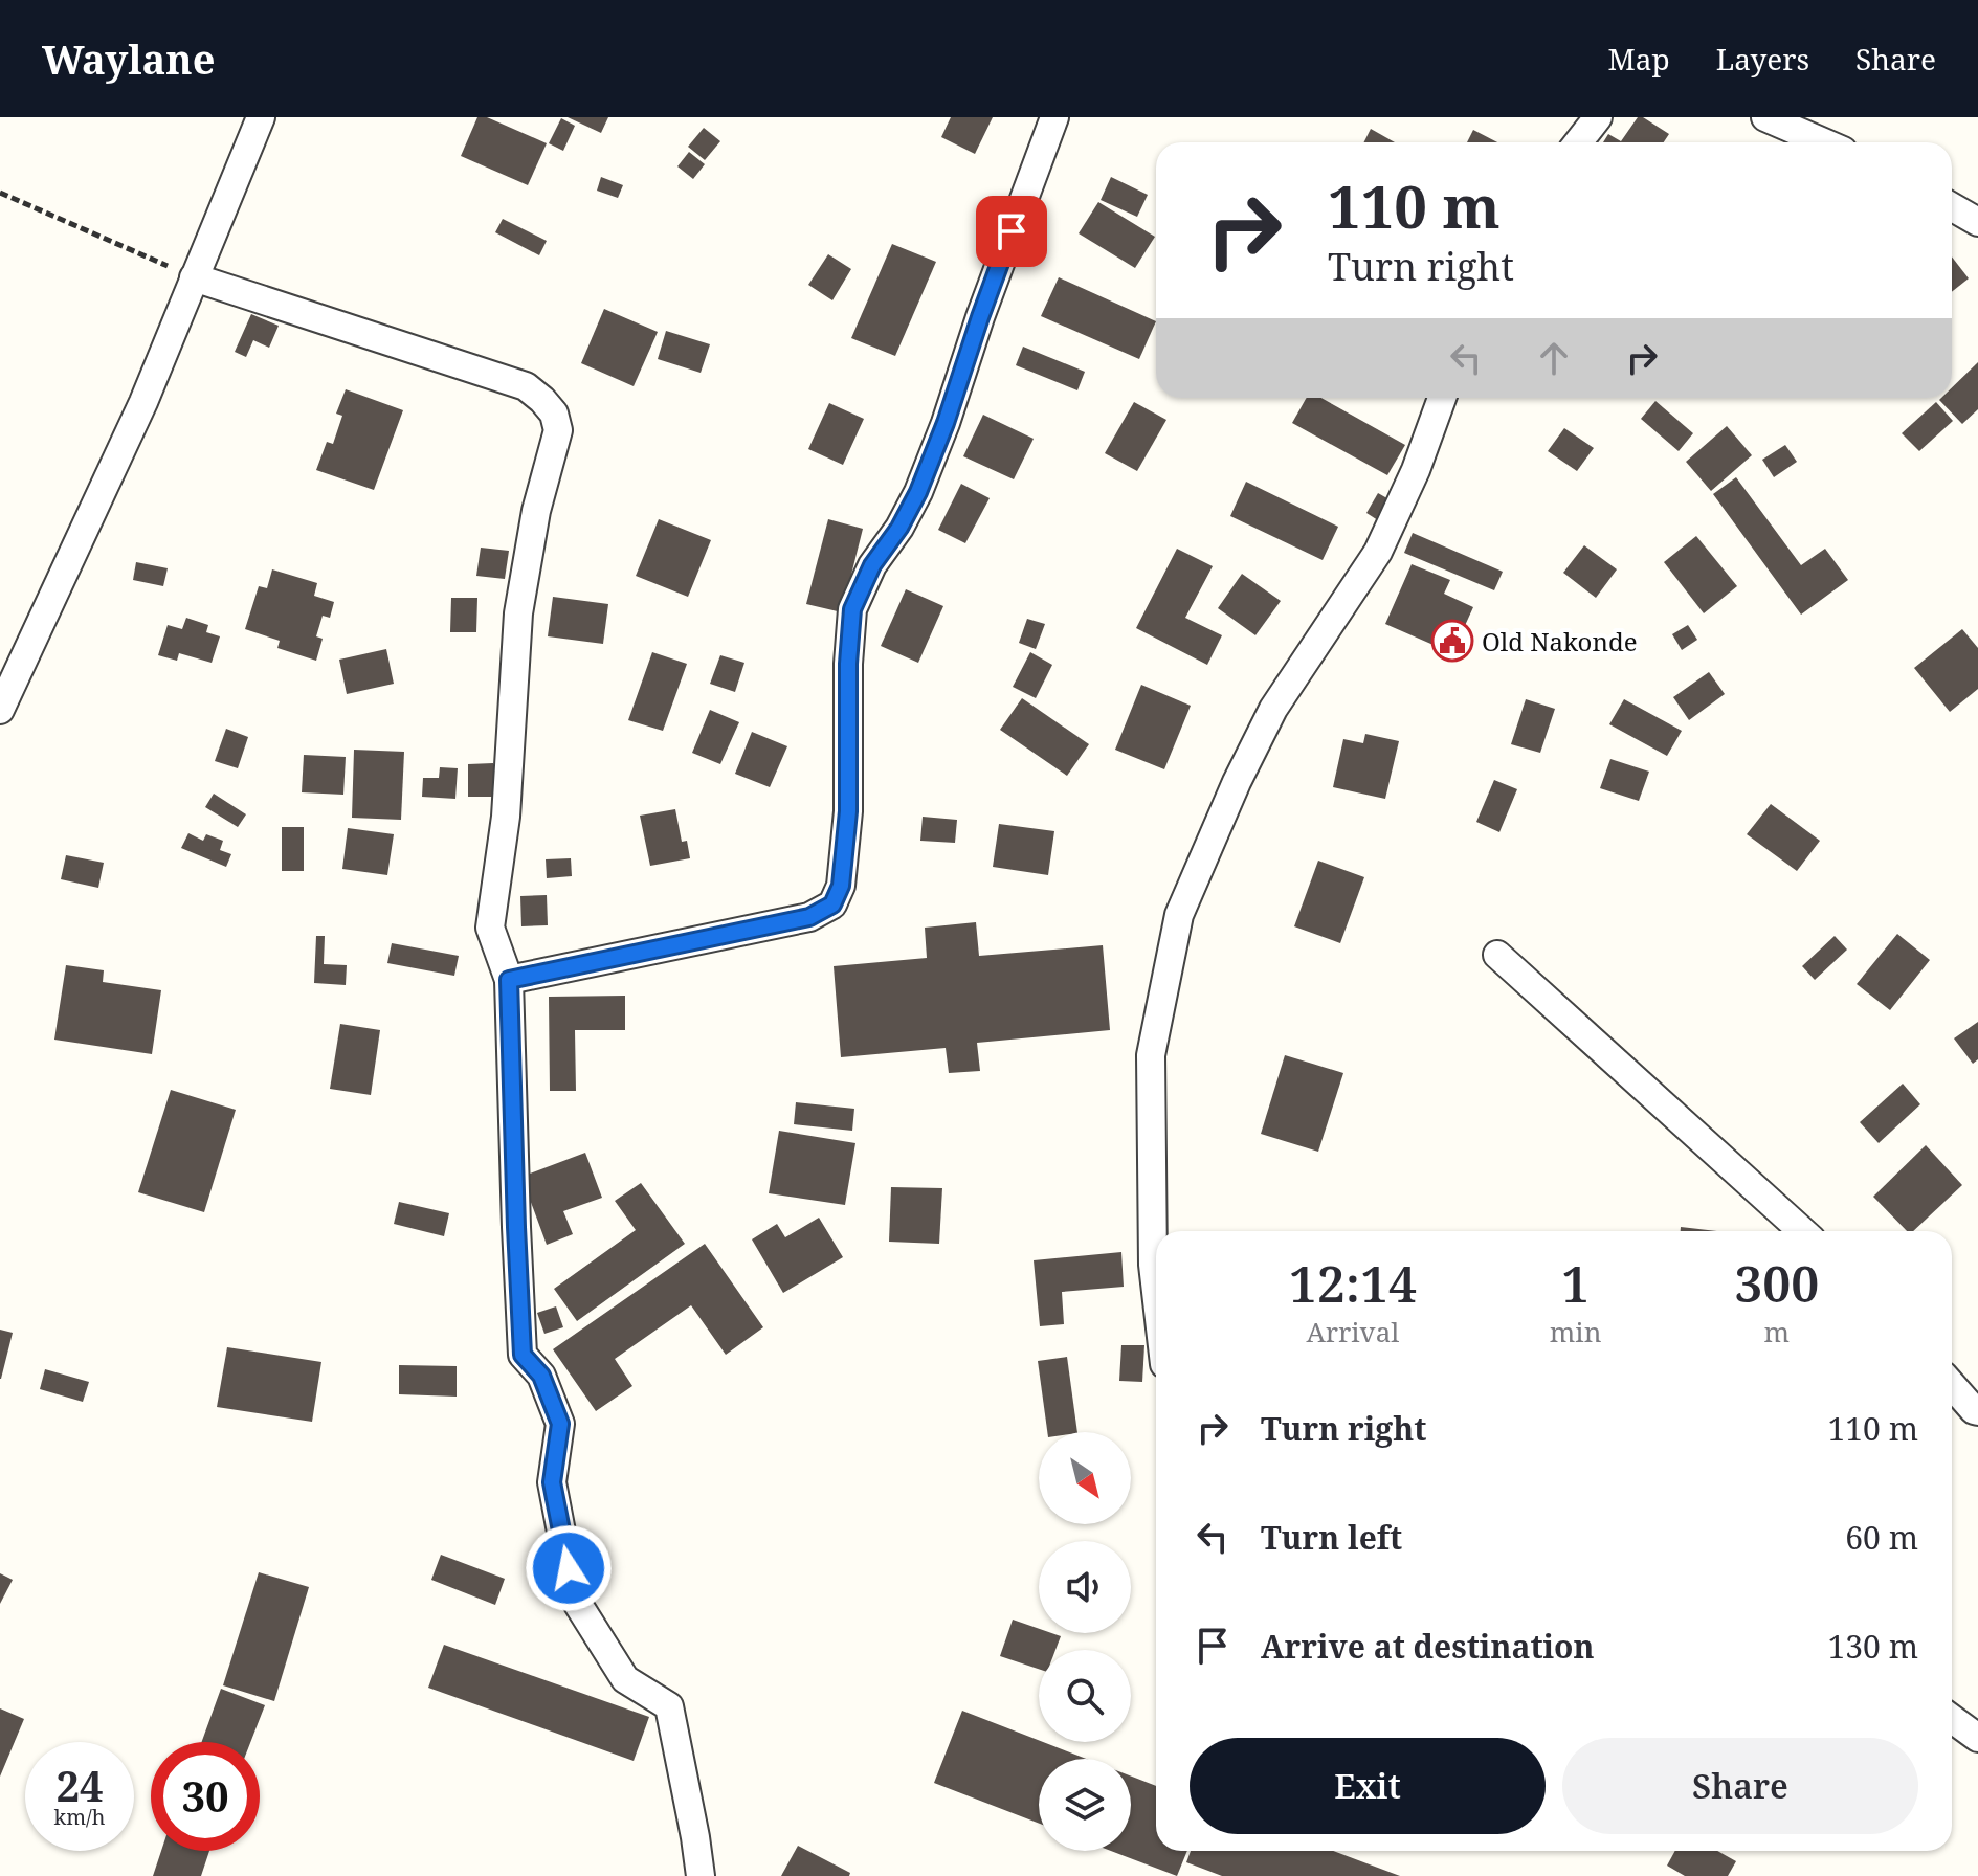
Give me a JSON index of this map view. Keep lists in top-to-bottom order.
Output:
{
  "places": {
    "public building": ["Old Nakonde"]
  },
  "north": "bottom right",
  "page": {
    "header": "Waylane",
    "nav": ["Map", "Layers", "Share"],
    "turn": ["110 m", "Turn right"],
    "eta": [
      "12:14",
      "Arrival",
      "1",
      "min",
      "300",
      "m"
    ],
    "list": [
      {
        "name": "Turn right",
        "value": "110 m"
      },
      {
        "name": "Turn left",
        "value": "60 m"
      },
      {
        "name": "Arrive at destination",
        "value": "130 m"
      }
    ],
    "buttons": ["Exit", "Share"],
    "speed": "24 km/h",
    "limit": "30"
  }
}
